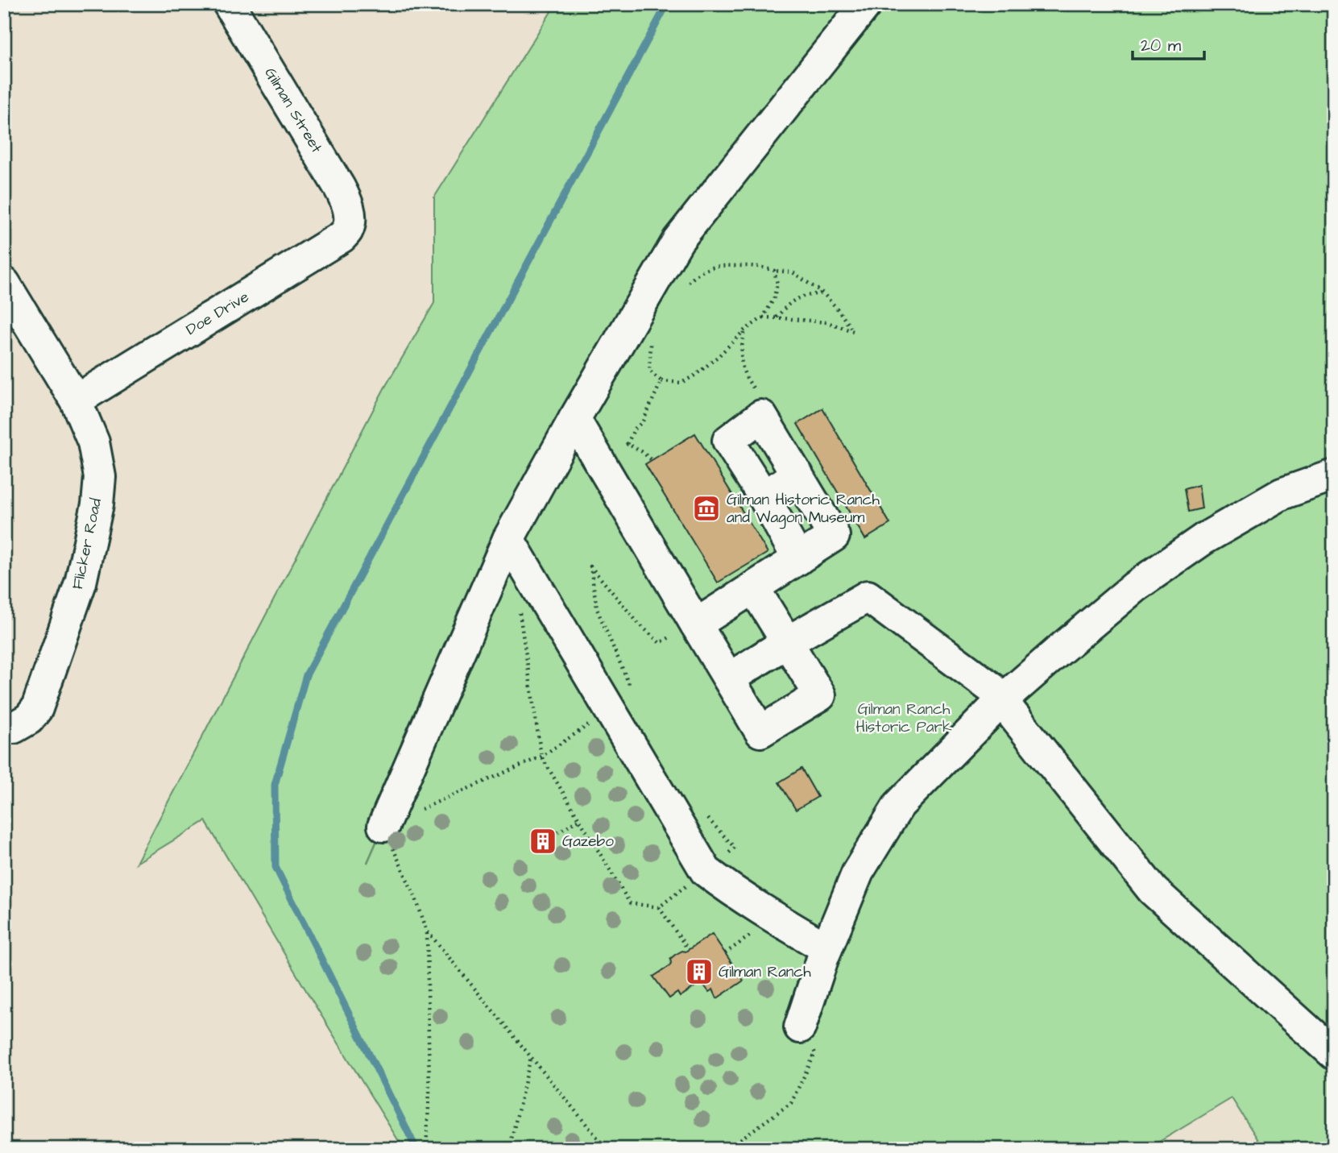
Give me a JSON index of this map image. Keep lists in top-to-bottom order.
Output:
{
  "streets": {
    "street": ["Gilman Street", "Doe Drive", "Flicker Road"]
  },
  "crossings": [
    ["Gilman Street", "Doe Drive"],
    ["Doe Drive", "Flicker Road"]
  ],
  "parks": ["Gilman Ranch Historic Park"],
  "places": {
    "museum": ["Gilman Historic Ranch and Wagon Museum"],
    "building": ["Gazebo", "Gilman Ranch"]
  },
  "scale_bar": "20 m"
}
